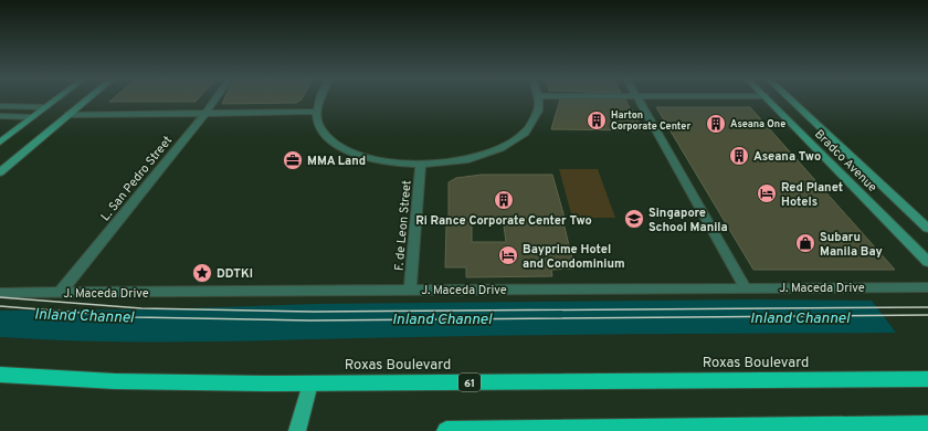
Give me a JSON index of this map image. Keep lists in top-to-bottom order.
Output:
{
  "streets": {
    "highway": ["Roxas Boulevard", "61"],
    "street": [
      "Bradco Avenue",
      "L. San Pedro Street",
      "F. de Leon Street",
      "J. Maceda Drive"
    ]
  },
  "crossings": [
    ["L. San Pedro Street", "J. Maceda Drive"],
    ["F. de Leon Street", "J. Maceda Drive"]
  ],
  "water": ["Inland Channel"],
  "places": {
    "building": [
      "Harton Corporate Center",
      "Aseana One",
      "Aseana Two",
      "Ri Rance Corporate Center Two"
    ],
    "office": ["MMA Land"],
    "hotel": ["Red Planet Hotels", "Bayprime Hotel and Condominium"],
    "school or university": ["Singapore School Manila"],
    "shop": ["Subaru Manila Bay"],
    "place": ["DDTKI"]
  }
}
